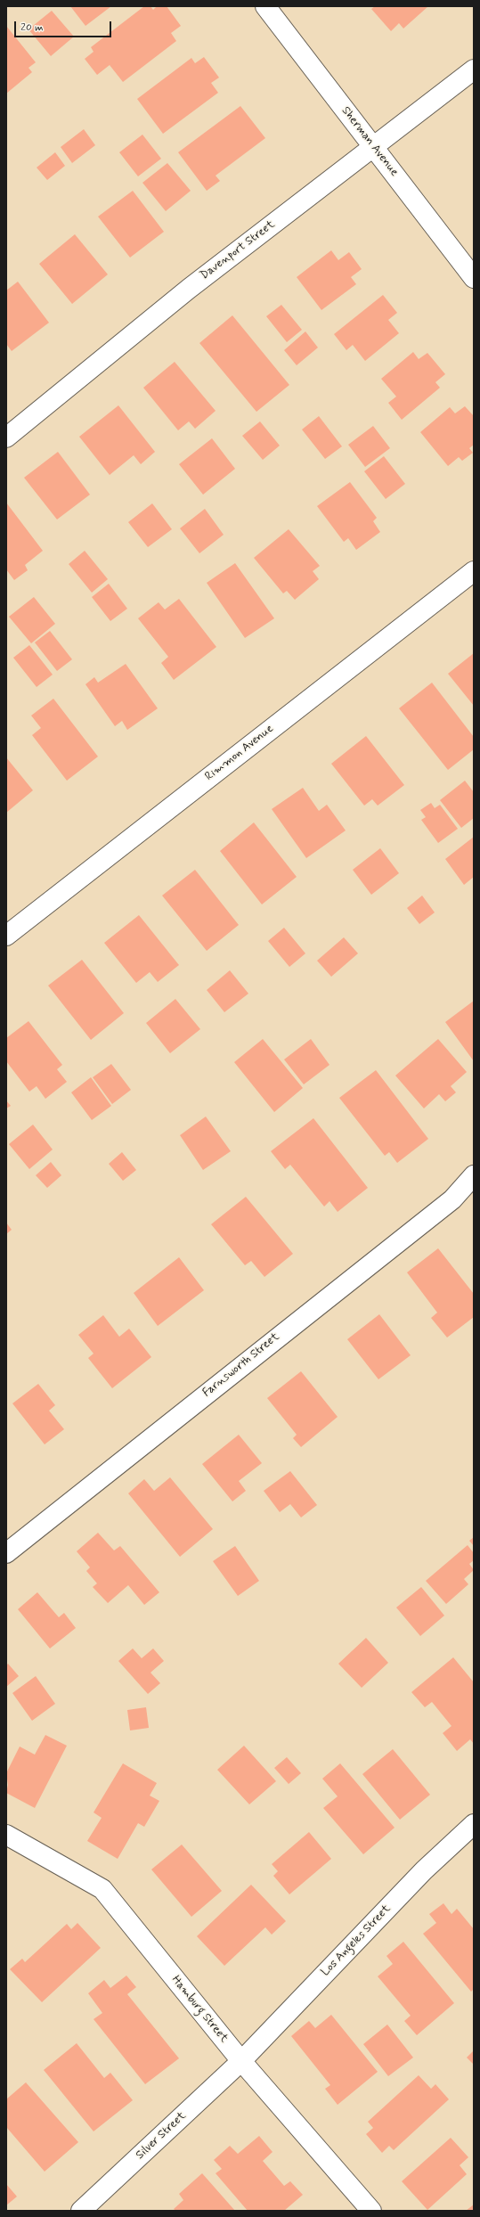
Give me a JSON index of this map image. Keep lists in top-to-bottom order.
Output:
{
  "streets": {
    "street": [
      "Sherman Avenue",
      "Davenport Street",
      "Rimmon Avenue",
      "Farnsworth Street",
      "Los Angeles Street",
      "Hamburg Street",
      "Silver Street"
    ]
  },
  "crossings": [
    ["Sherman Avenue", "Davenport Street"],
    ["Los Angeles Street", "Hamburg Street"],
    ["Los Angeles Street", "Silver Street"],
    ["Hamburg Street", "Silver Street"]
  ],
  "scale_bar": "20 m"
}
